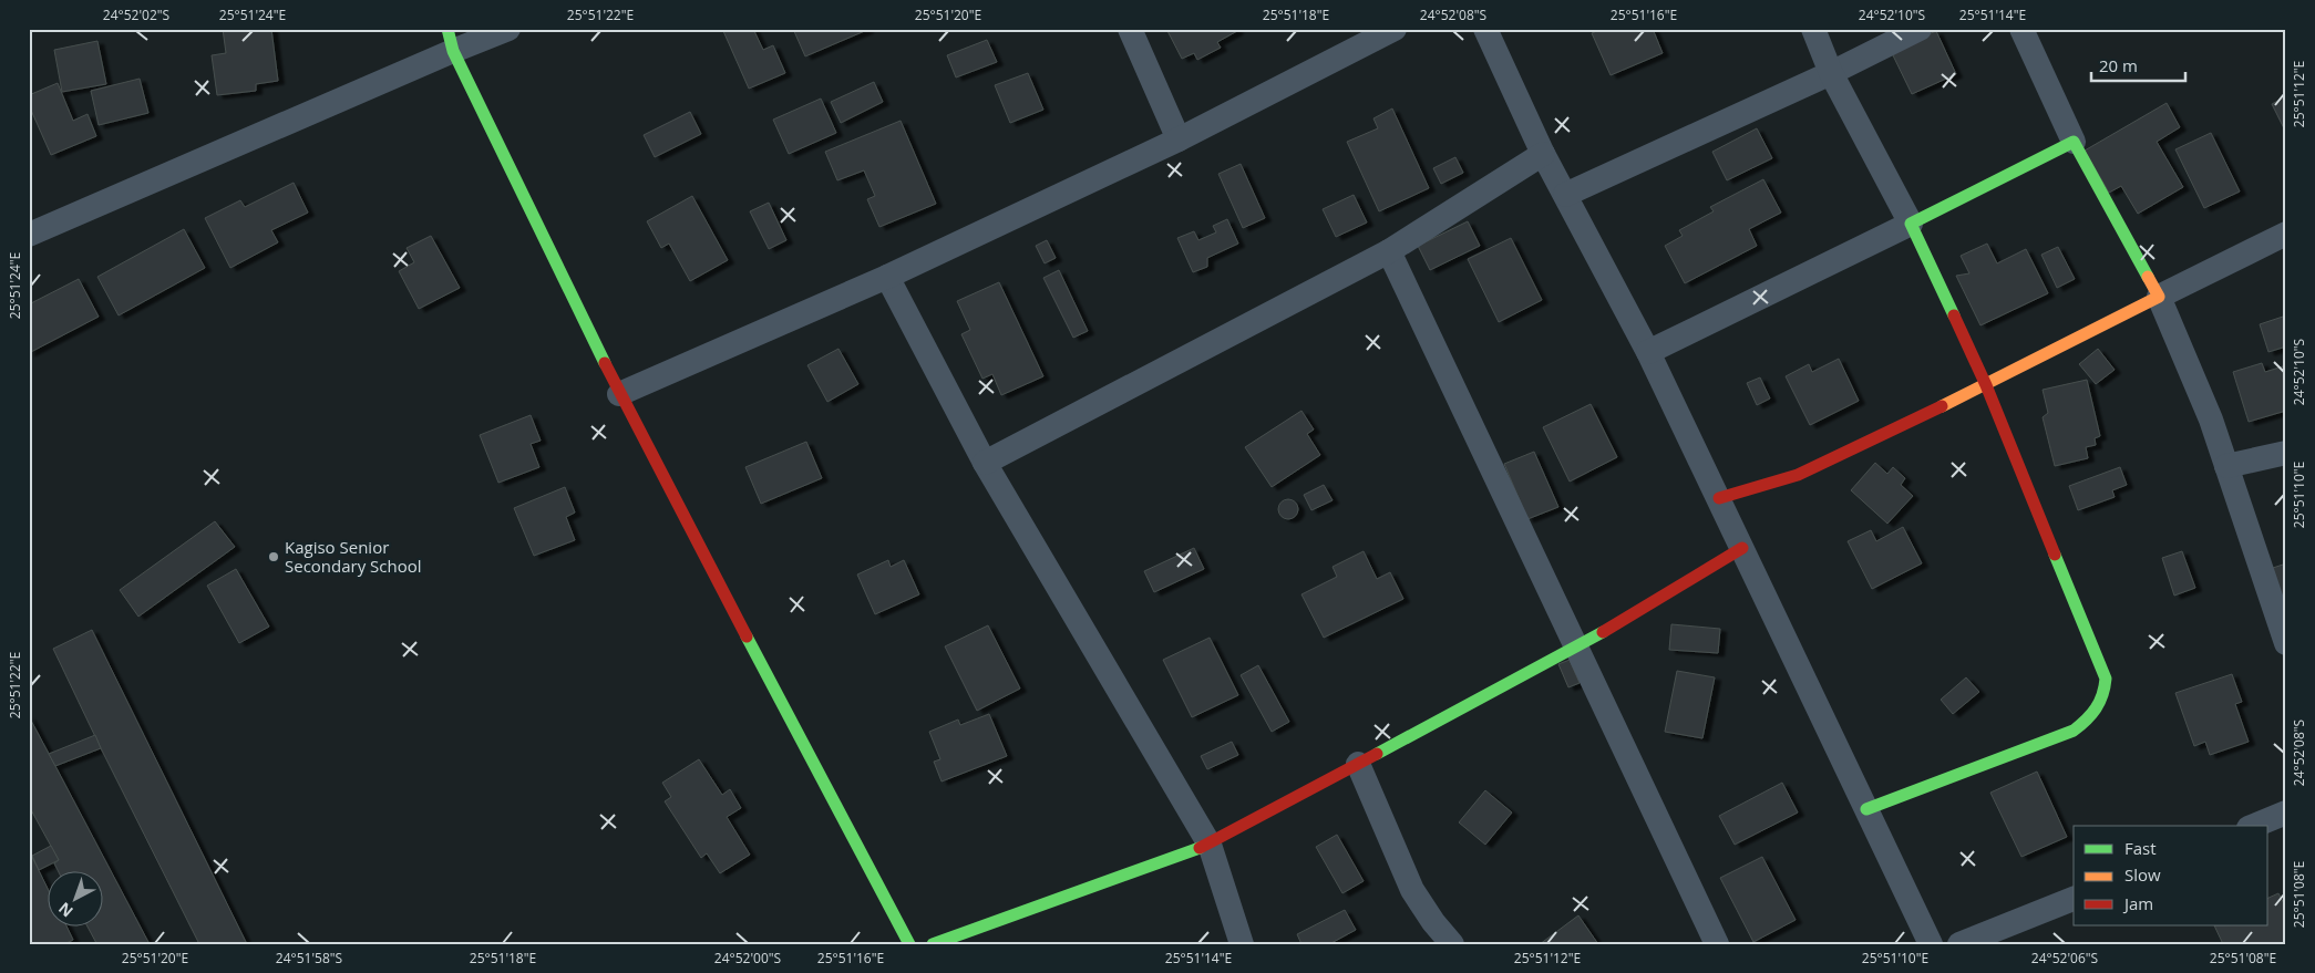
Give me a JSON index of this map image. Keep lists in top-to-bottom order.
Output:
{
  "places": ["Kagiso Senior Secondary School"],
  "legend": ["Fast", "Slow", "Jam"],
  "scale_bar": "20 m",
  "north": "bottom left",
  "coordinates": [
    "24°52'02\"S",
    "25°51'24\"E",
    "25°51'22\"E",
    "25°51'20\"E",
    "25°51'18\"E",
    "24°52'08\"S",
    "25°51'16\"E",
    "24°52'10\"S",
    "25°51'14\"E",
    "25°51'12\"E",
    "25°51'10\"E",
    "25°51'08\"E",
    "24°51'58\"S",
    "24°52'00\"S",
    "24°52'06\"S"
  ]
}
